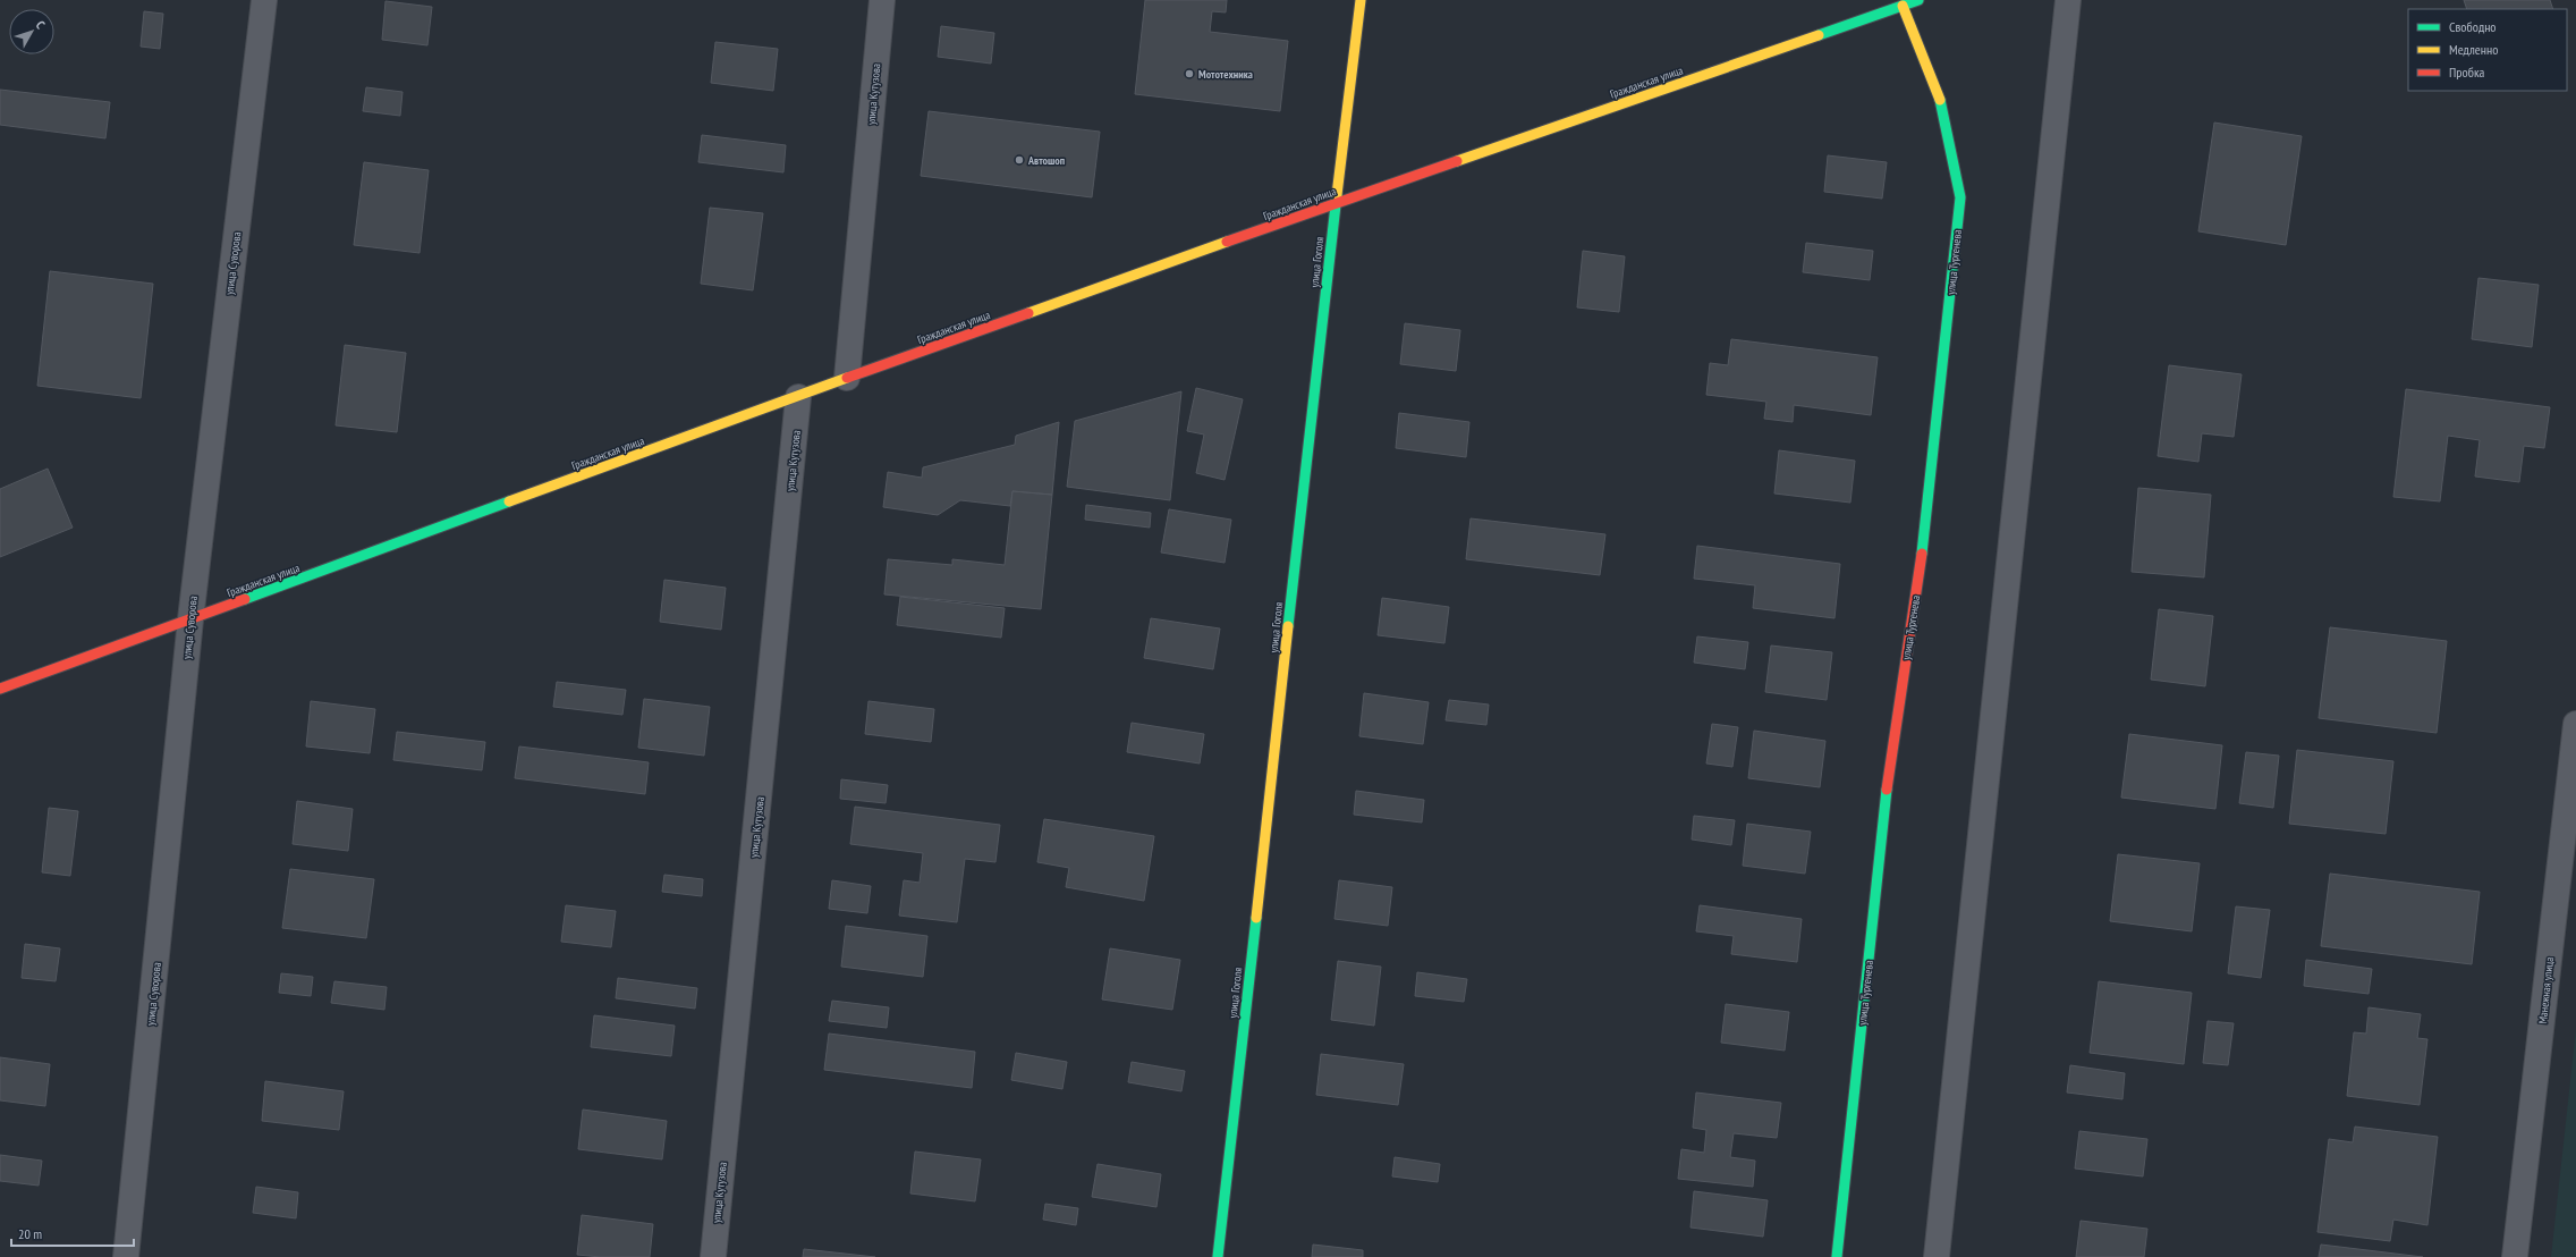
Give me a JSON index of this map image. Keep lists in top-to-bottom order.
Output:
{
  "streets": {
    "main road": ["Гражданская улица", "улица Гоголя", "улица Тургенева"],
    "street": ["улица Кутузова", "улица Суворова", "Манежная улица"]
  },
  "crossings": [
    ["Гражданская улица", "улица Кутузова"],
    ["Гражданская улица", "улица Гоголя"],
    ["Гражданская улица", "улица Тургенева"],
    ["Гражданская улица", "улица Суворова"]
  ],
  "places": ["Мототехника", "Автошоп"],
  "legend": ["Свободно", "Медленно", "Пробка"],
  "scale_bar": "20 m",
  "north": "top right"
}
